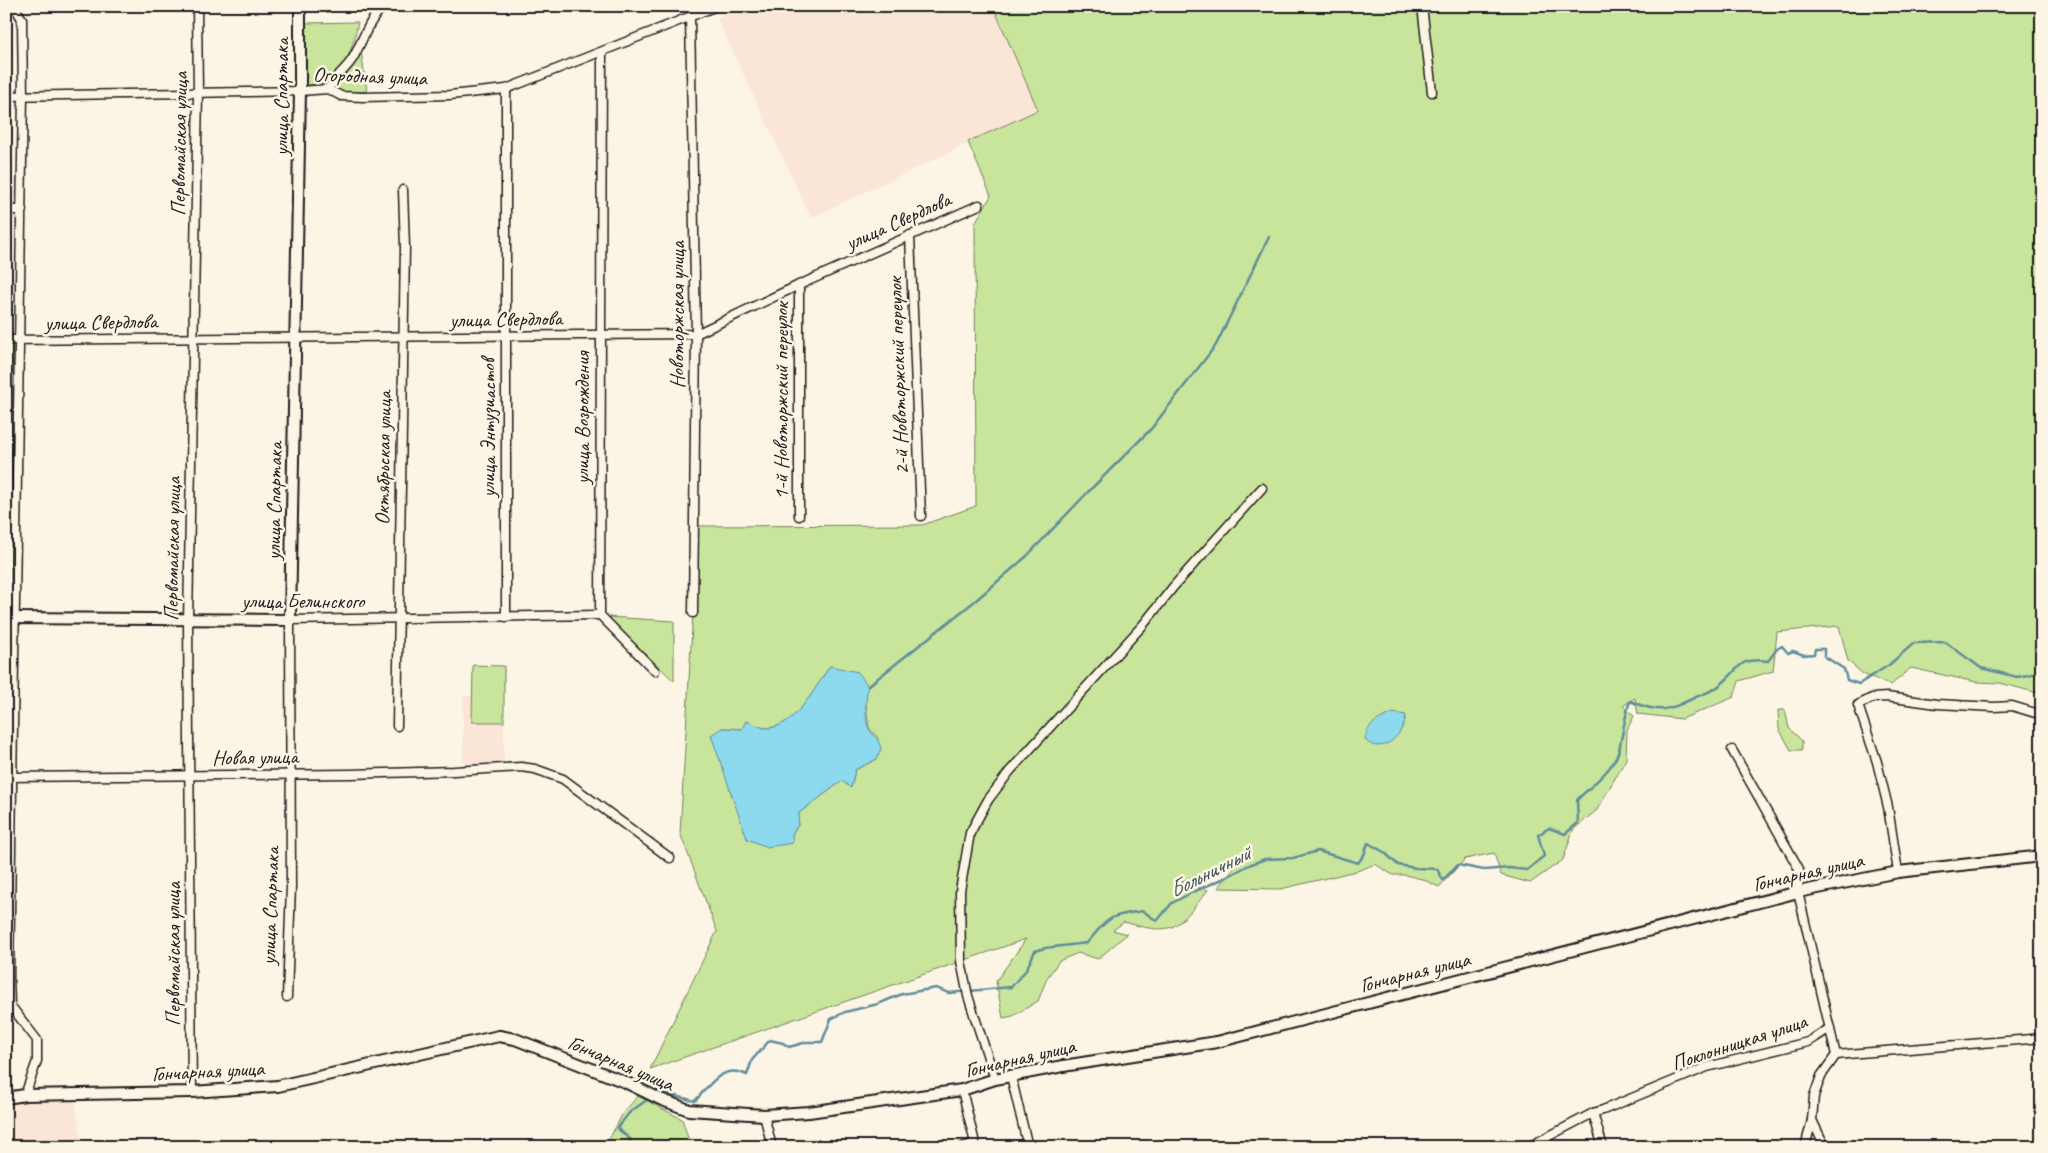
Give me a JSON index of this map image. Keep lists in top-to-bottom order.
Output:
{
  "streets": {
    "street": [
      "Огородная улица",
      "улица Спартака",
      "Первомайская улица",
      "улица Свердлова",
      "Новоторжская улица",
      "2-й Новоторжский переулок",
      "1-й Новоторжский переулок",
      "улица Возрождения",
      "улица Энтузиастов",
      "Октябрьская улица",
      "улица Белинского",
      "Новая улица",
      "Гончарная улица",
      "Поклонницкая улица"
    ]
  },
  "crossings": [
    ["Огородная улица", "улица Спартака"],
    ["Огородная улица", "Первомайская улица"],
    ["Огородная улица", "Новоторжская улица"],
    ["Огородная улица", "улица Возрождения"],
    ["Огородная улица", "улица Энтузиастов"],
    ["улица Спартака", "улица Свердлова"],
    ["улица Спартака", "улица Белинского"],
    ["улица Спартака", "Новая улица"],
    ["Первомайская улица", "улица Свердлова"],
    ["Первомайская улица", "улица Белинского"],
    ["Первомайская улица", "Новая улица"],
    ["Первомайская улица", "Гончарная улица"],
    ["улица Свердлова", "Новоторжская улица"],
    ["улица Свердлова", "2-й Новоторжский переулок"],
    ["улица Свердлова", "1-й Новоторжский переулок"],
    ["улица Свердлова", "улица Возрождения"],
    ["улица Свердлова", "улица Энтузиастов"],
    ["улица Свердлова", "Октябрьская улица"],
    ["улица Возрождения", "улица Белинского"],
    ["улица Энтузиастов", "улица Белинского"],
    ["Октябрьская улица", "улица Белинского"]
  ],
  "water": ["Больничный"]
}
